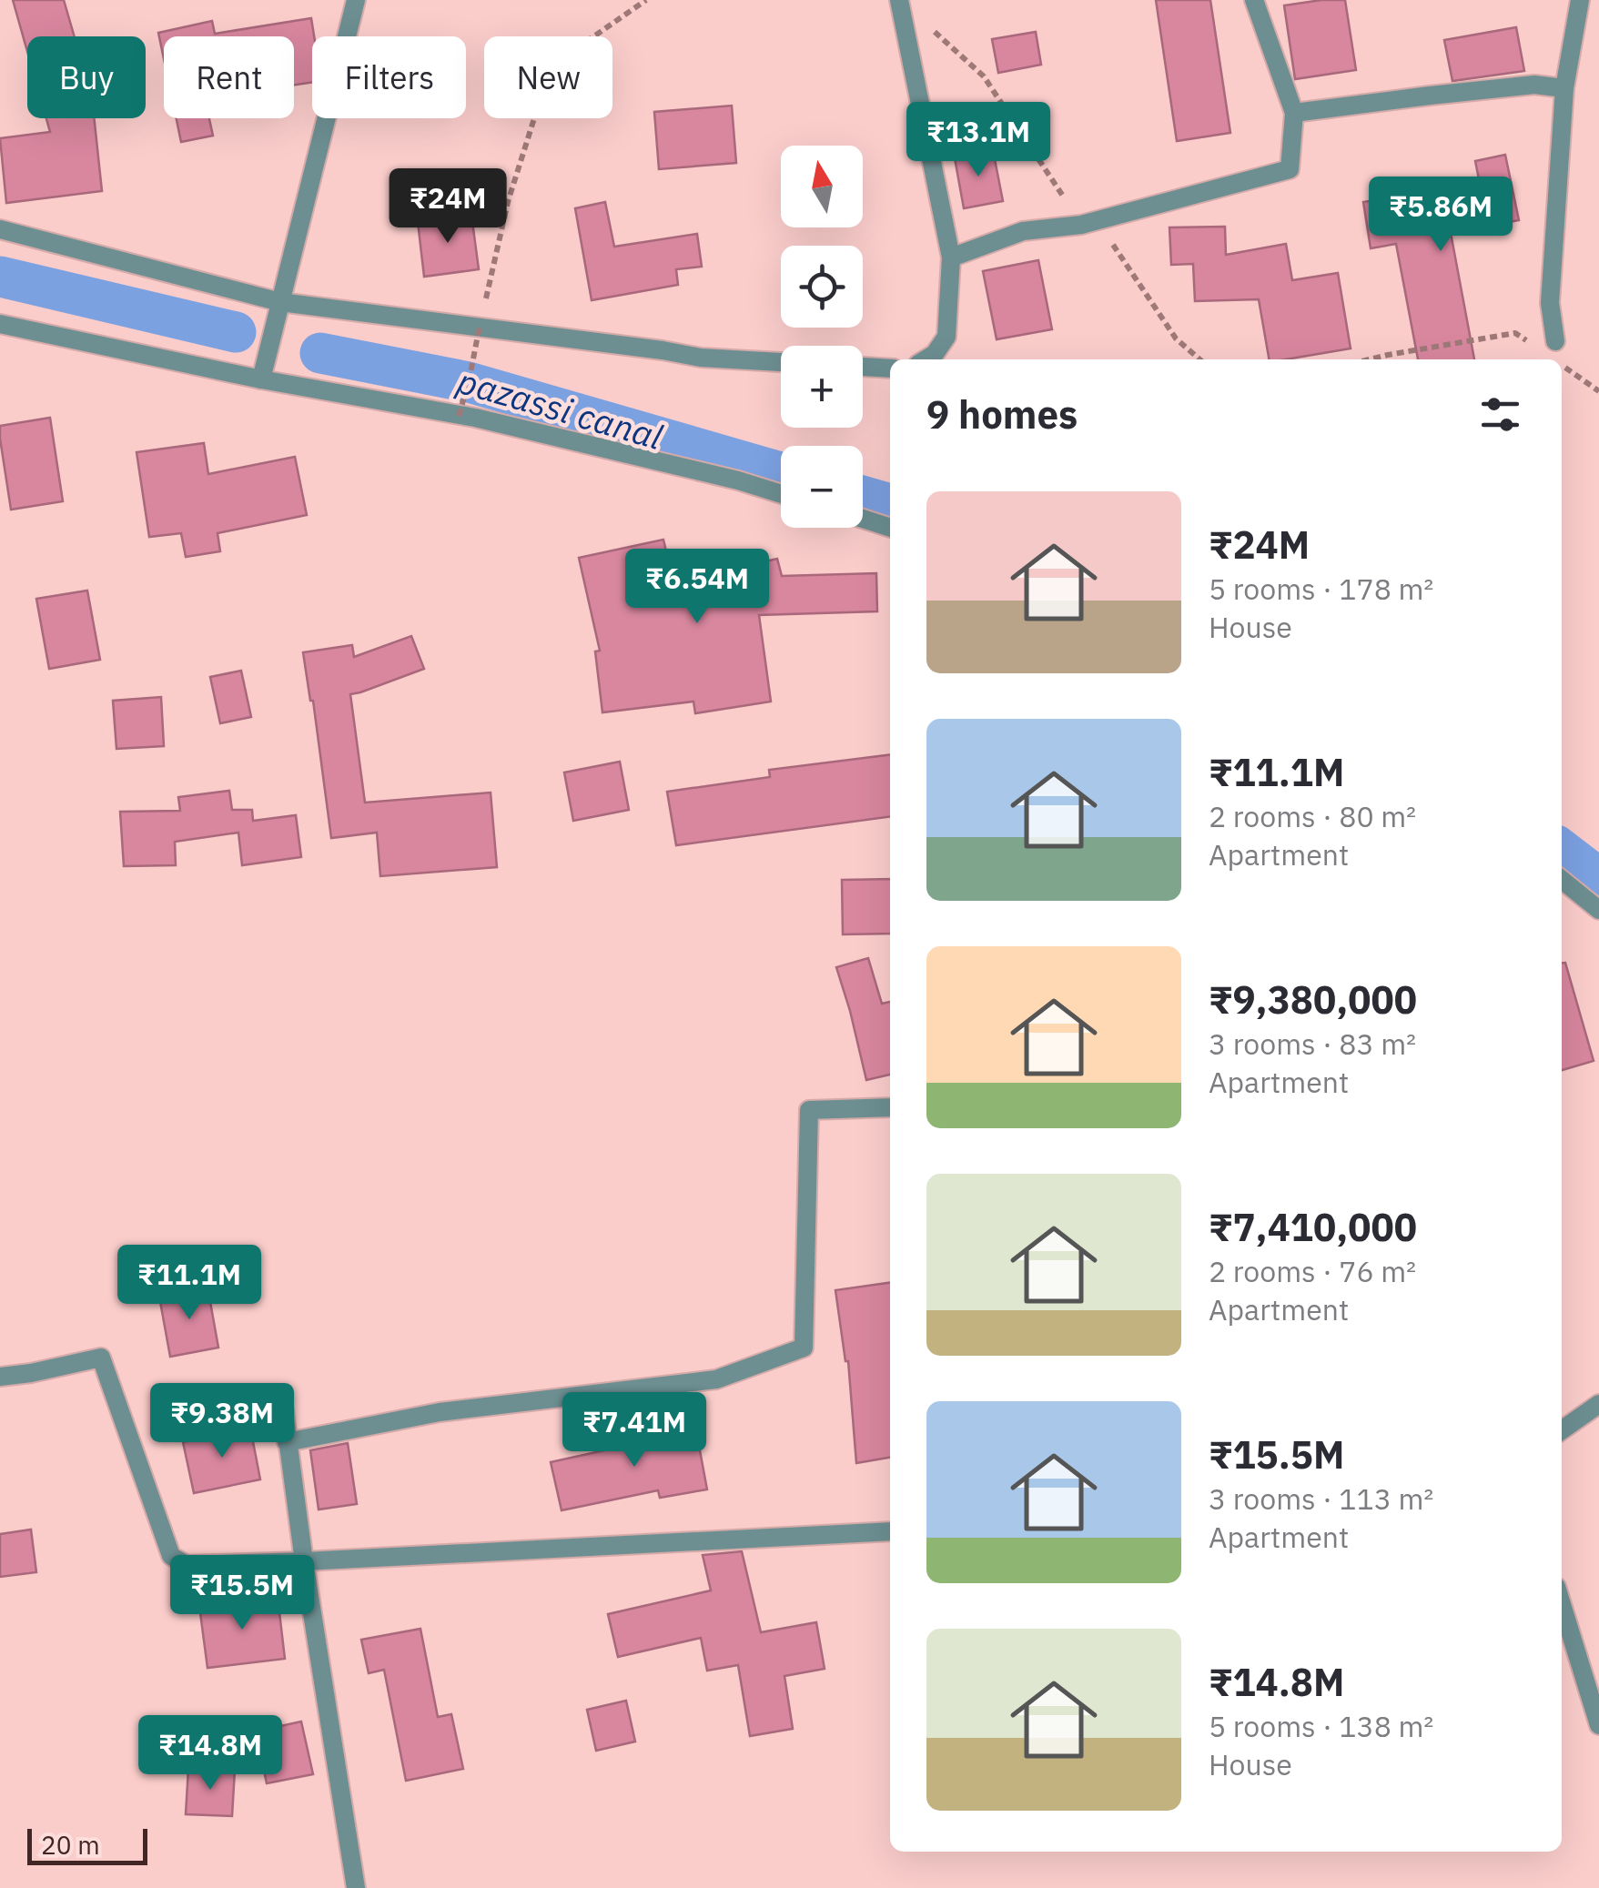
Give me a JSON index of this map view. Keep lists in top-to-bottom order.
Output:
{
  "water": ["pazassi canal"],
  "scale_bar": "20 m",
  "north": "top",
  "page": {
    "chip": [
      "Buy",
      "Rent",
      "Filters",
      "New"
    ],
    "price": [
      "₹13.1M",
      "₹24M",
      "₹5.86M",
      "₹6.54M",
      "₹11.1M",
      "₹9.38M",
      "₹7.41M",
      "₹15.5M",
      "₹14.8M"
    ],
    "map_buttons": ["+", "−"],
    "heading": "9 homes",
    "list": [
      {
        "name": "₹24M",
        "note": "5 rooms · 178 m² · House"
      },
      {
        "name": "₹11.1M",
        "note": "2 rooms · 80 m² · Apartment"
      },
      {
        "name": "₹9,380,000",
        "note": "3 rooms · 83 m² · Apartment"
      },
      {
        "name": "₹7,410,000",
        "note": "2 rooms · 76 m² · Apartment"
      },
      {
        "name": "₹15.5M",
        "note": "3 rooms · 113 m² · Apartment"
      },
      {
        "name": "₹14.8M",
        "note": "5 rooms · 138 m² · House"
      }
    ],
    "scale": "20 m"
  }
}
